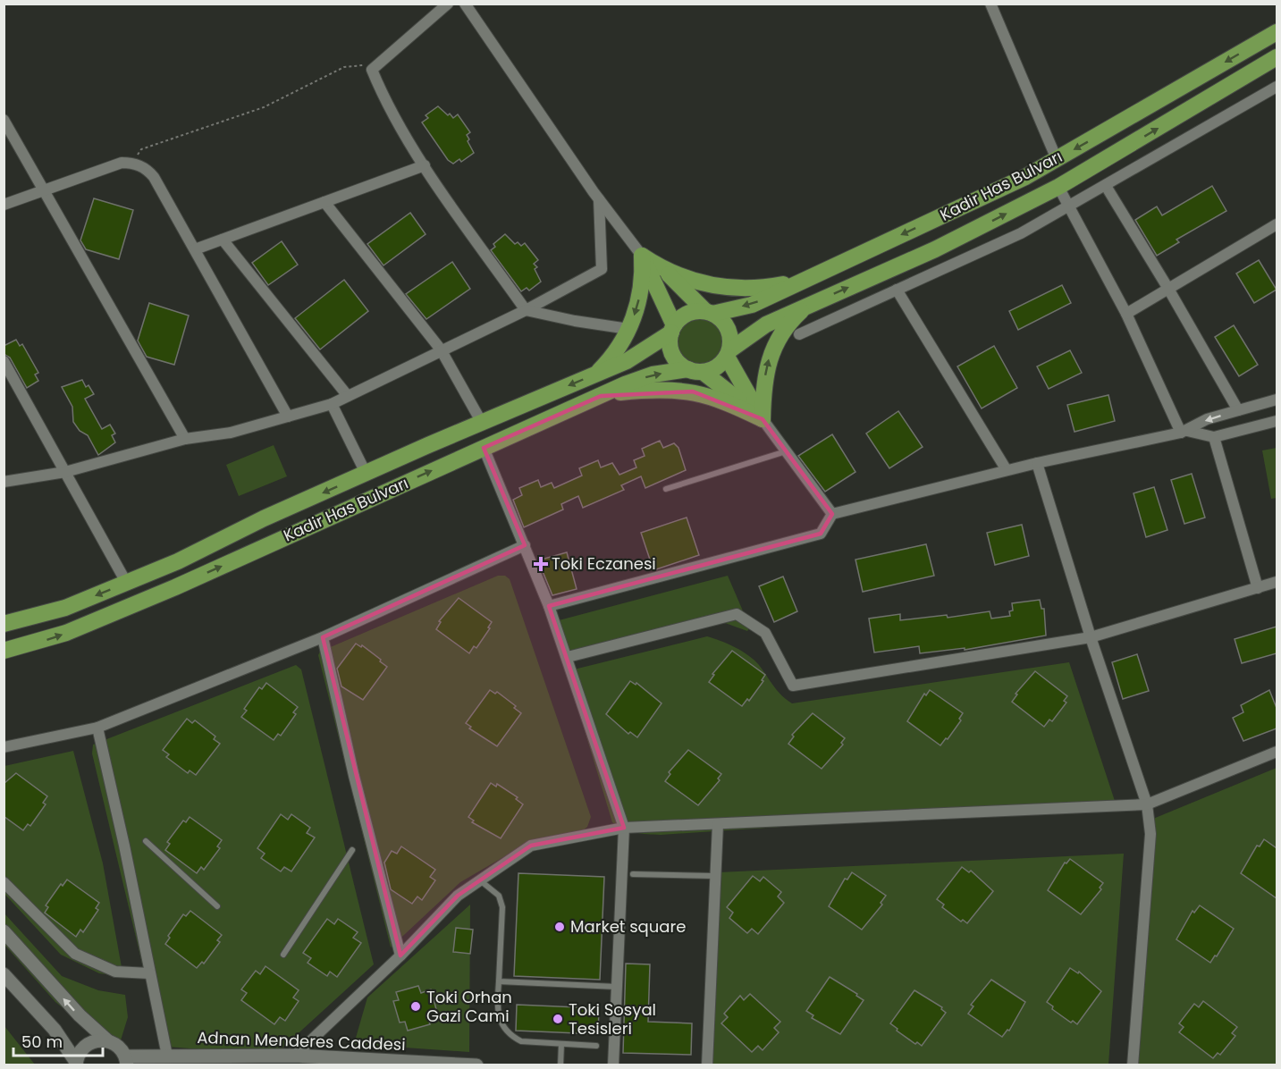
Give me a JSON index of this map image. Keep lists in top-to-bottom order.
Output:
{
  "streets": {
    "highway": ["Kadir Has Bulvarı"],
    "street": ["Adnan Menderes Caddesi"]
  },
  "places": {
    "health": ["Toki Eczanesi"],
    "other": ["Market square", "Toki Orhan Gazi Cami", "Toki Sosyal Tesisleri"]
  },
  "scale_bar": "50 m"
}
